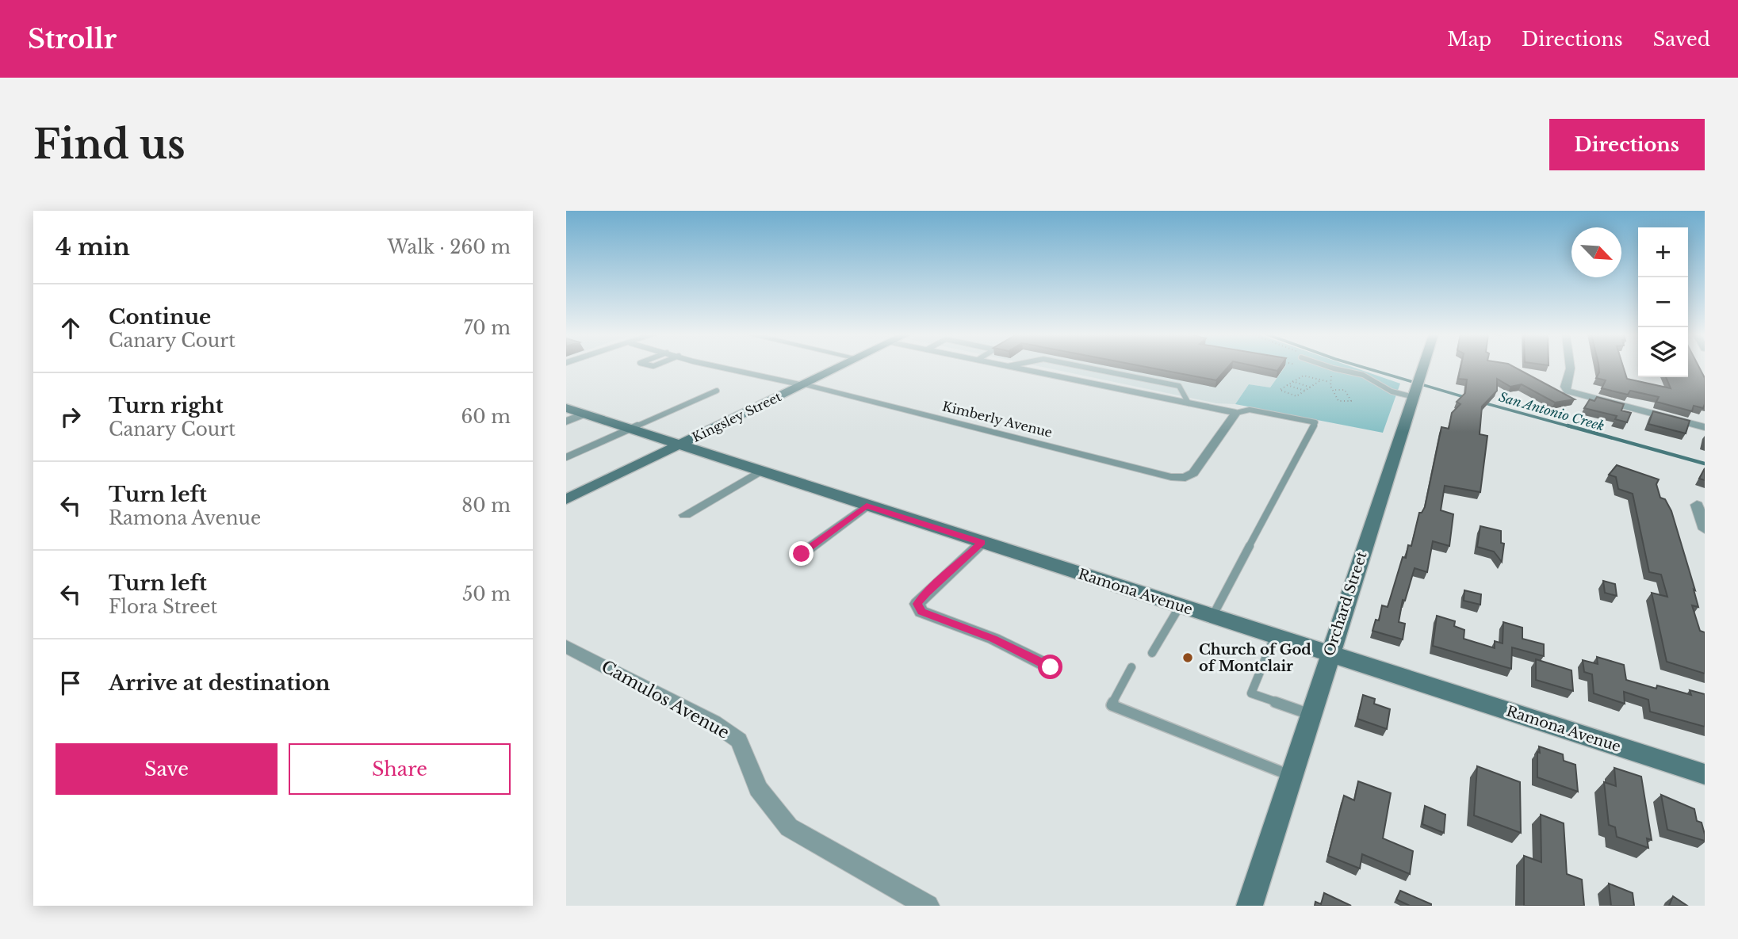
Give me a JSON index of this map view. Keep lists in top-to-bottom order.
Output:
{
  "streets": {
    "street": [
      "Kingsley Street",
      "Kimberly Avenue",
      "Ramona Avenue",
      "Orchard Street",
      "Camulos Avenue"
    ]
  },
  "crossings": [
    ["Kingsley Street", "Kimberly Avenue"],
    ["Kingsley Street", "Ramona Avenue"],
    ["Ramona Avenue", "Orchard Street"]
  ],
  "water": ["San Antonio Creek"],
  "places": ["Church of God of Montclair"],
  "north": "bottom right",
  "page": {
    "header": "Strollr",
    "nav": ["Map", "Directions", "Saved"],
    "buttons": [
      "Directions",
      ["Save", "Share"]
    ],
    "title": "Find us",
    "heading": ["4 min", "Walk · 260 m"],
    "map_buttons": ["+", "−"],
    "list": [
      ["Continue", "Canary Court", "70 m"],
      ["Turn right", "Canary Court", "60 m"],
      ["Turn left", "Ramona Avenue", "80 m"],
      ["Turn left", "Flora Street", "50 m"],
      "Arrive at destination"
    ]
  }
}
